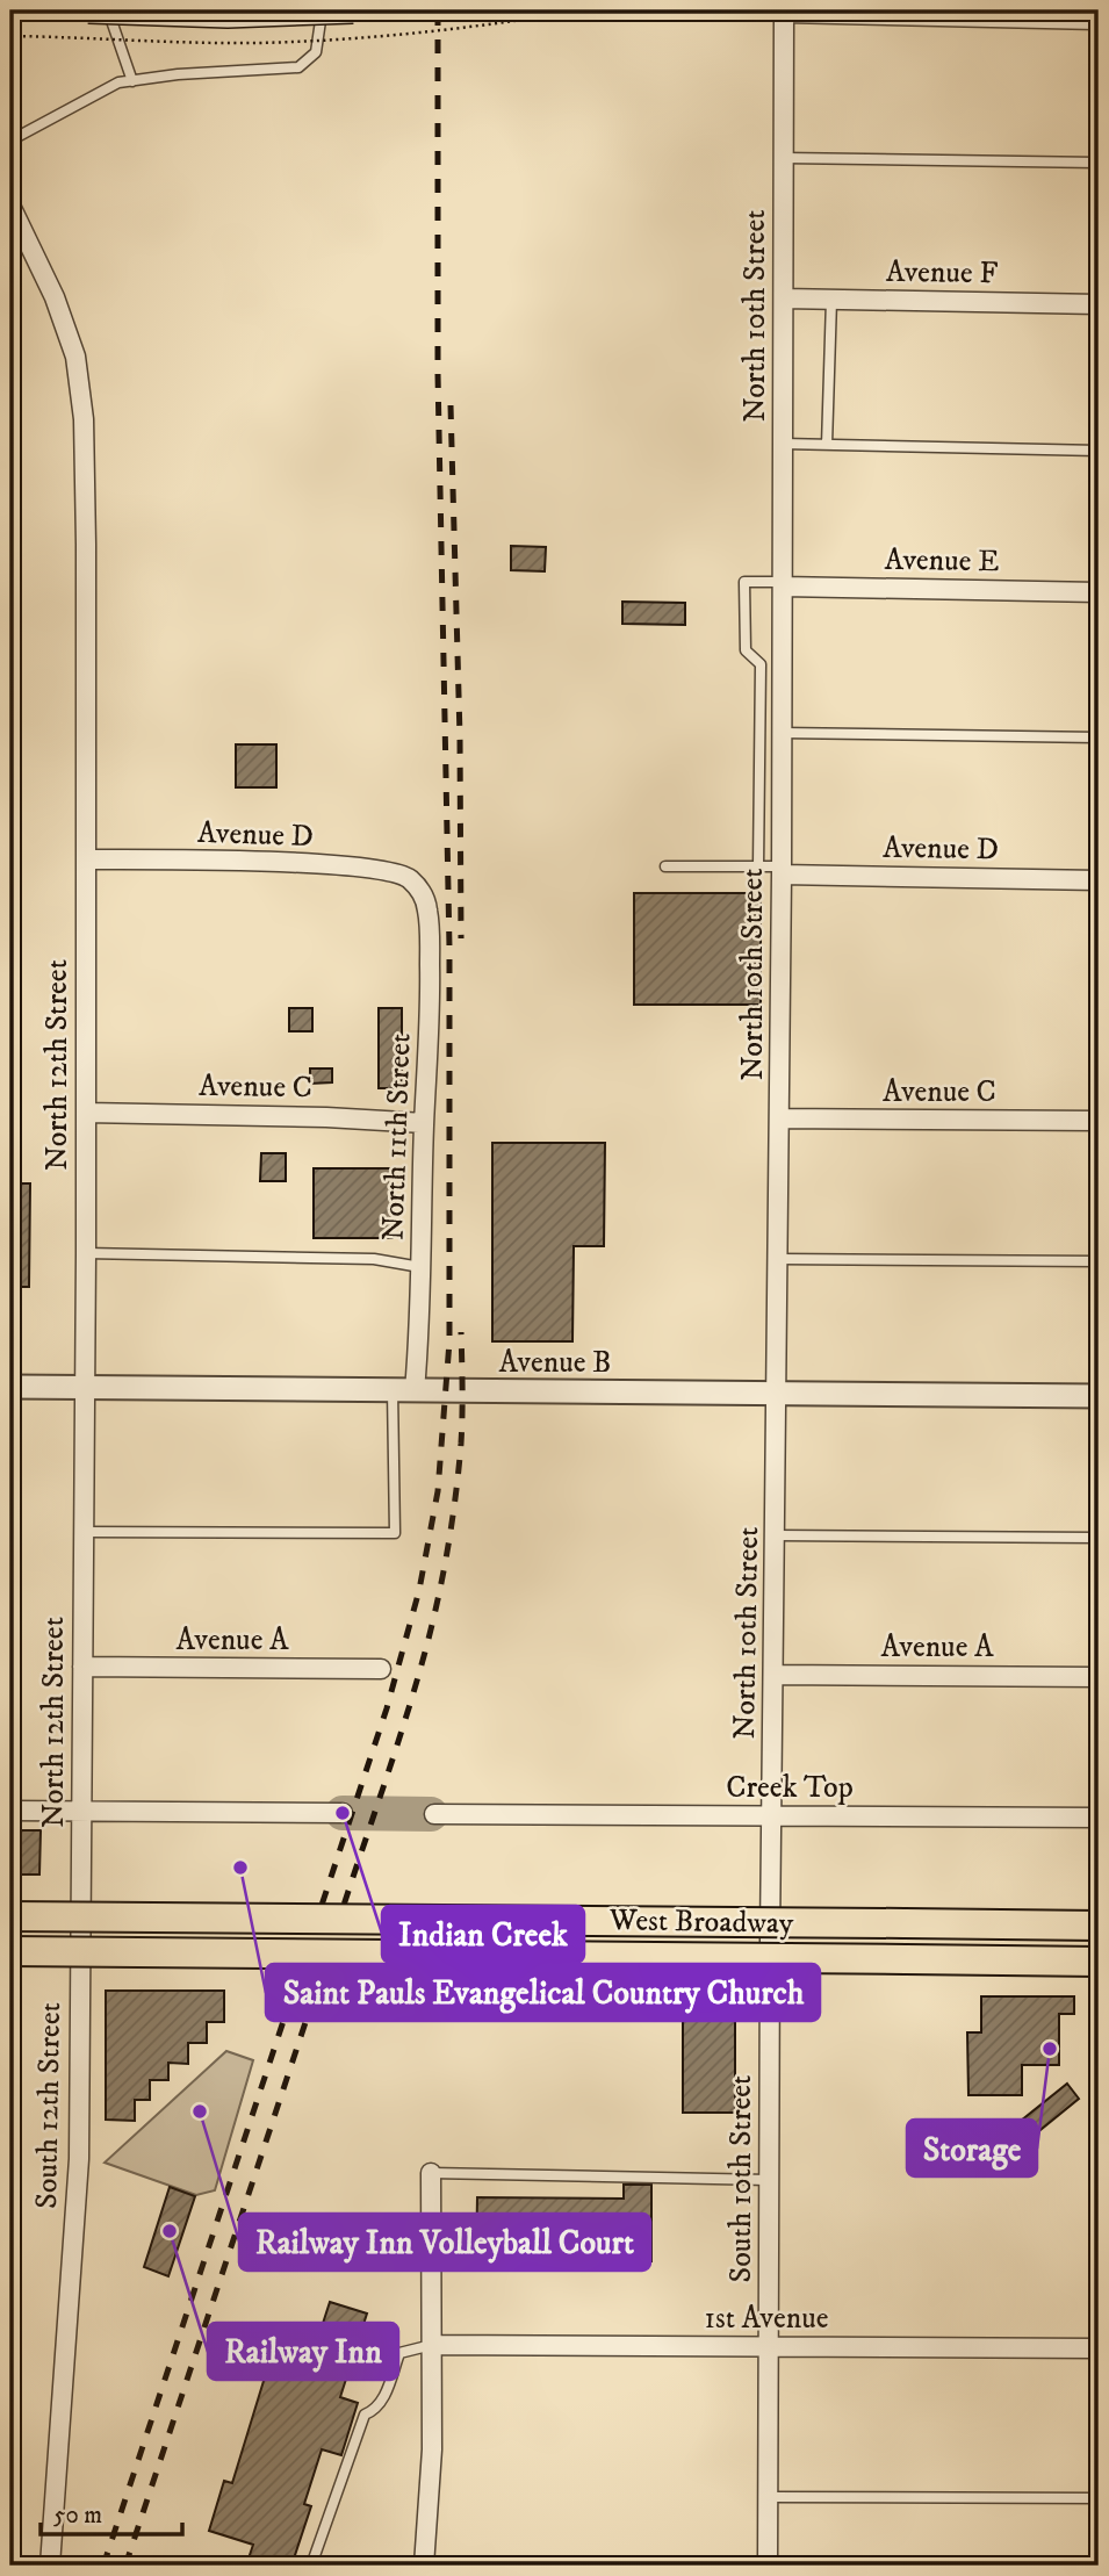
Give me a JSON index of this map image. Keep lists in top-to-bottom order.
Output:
{
  "streets": {
    "main road": ["West Broadway"],
    "street": [
      "Avenue F",
      "North 10th Street",
      "Avenue E",
      "Avenue D",
      "North 12th Street",
      "Avenue C",
      "North 11th Street",
      "Avenue B",
      "Avenue A",
      "Creek Top",
      "South 12th Street",
      "South 10th Street",
      "1st Avenue"
    ]
  },
  "crossings": [
    ["Avenue F", "North 10th Street"],
    ["North 10th Street", "Avenue E"],
    ["North 10th Street", "Avenue D"],
    ["North 10th Street", "Avenue C"],
    ["North 10th Street", "Avenue B"],
    ["North 10th Street", "Avenue A"],
    ["North 10th Street", "Creek Top"],
    ["North 10th Street", "South 10th Street"],
    ["Avenue D", "North 12th Street"],
    ["Avenue D", "North 11th Street"],
    ["North 12th Street", "Avenue C"],
    ["North 12th Street", "Avenue B"],
    ["North 12th Street", "Avenue A"],
    ["North 12th Street", "South 12th Street"],
    ["Avenue C", "North 11th Street"],
    ["North 11th Street", "Avenue B"],
    ["South 10th Street", "1st Avenue"]
  ],
  "places": [
    "Indian Creek",
    "Saint Pauls Evangelical Country Church",
    "Storage",
    "Railway Inn Volleyball Court",
    "Railway Inn"
  ],
  "scale_bar": "50 m"
}
